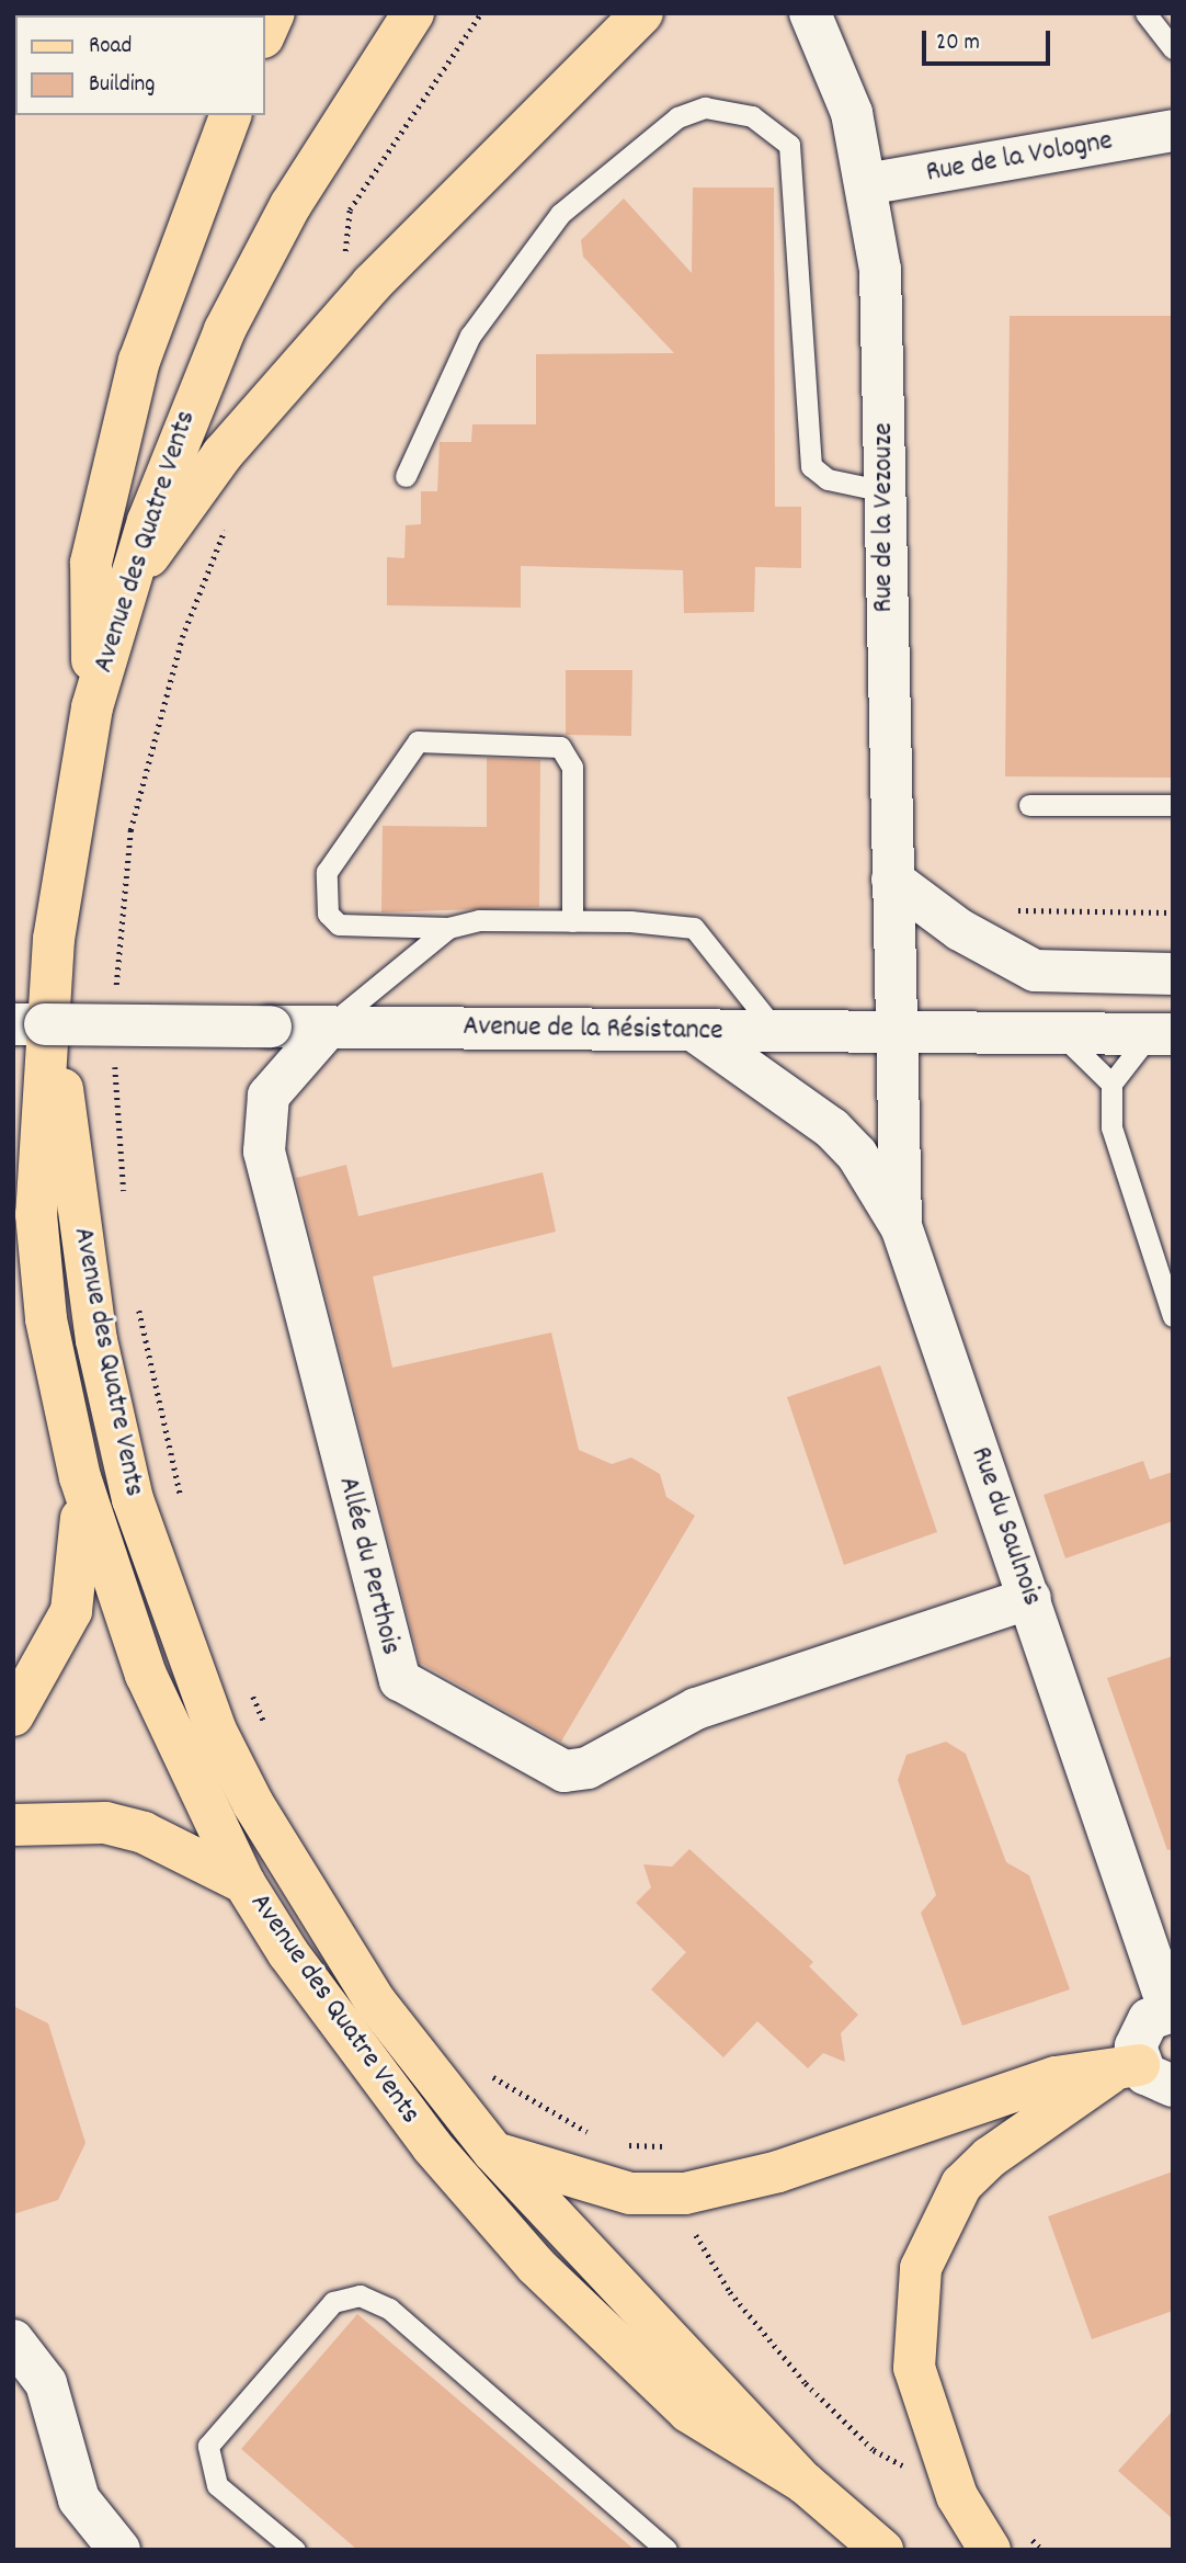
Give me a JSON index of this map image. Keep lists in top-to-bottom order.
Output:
{
  "streets": {
    "main road": ["Avenue des Quatre Vents"],
    "street": [
      "Rue de la Vologne",
      "Rue de la Vezouze",
      "Avenue de la Résistance",
      "Rue du Saulnois",
      "Allée du Perthois"
    ]
  },
  "crossings": [
    ["Rue de la Vologne", "Rue de la Vezouze"],
    ["Rue de la Vezouze", "Avenue de la Résistance"],
    ["Rue de la Vezouze", "Rue du Saulnois"],
    ["Avenue de la Résistance", "Rue du Saulnois"],
    ["Avenue de la Résistance", "Allée du Perthois"],
    ["Rue du Saulnois", "Allée du Perthois"]
  ],
  "legend": ["Road", "Building"],
  "scale_bar": "20 m"
}
